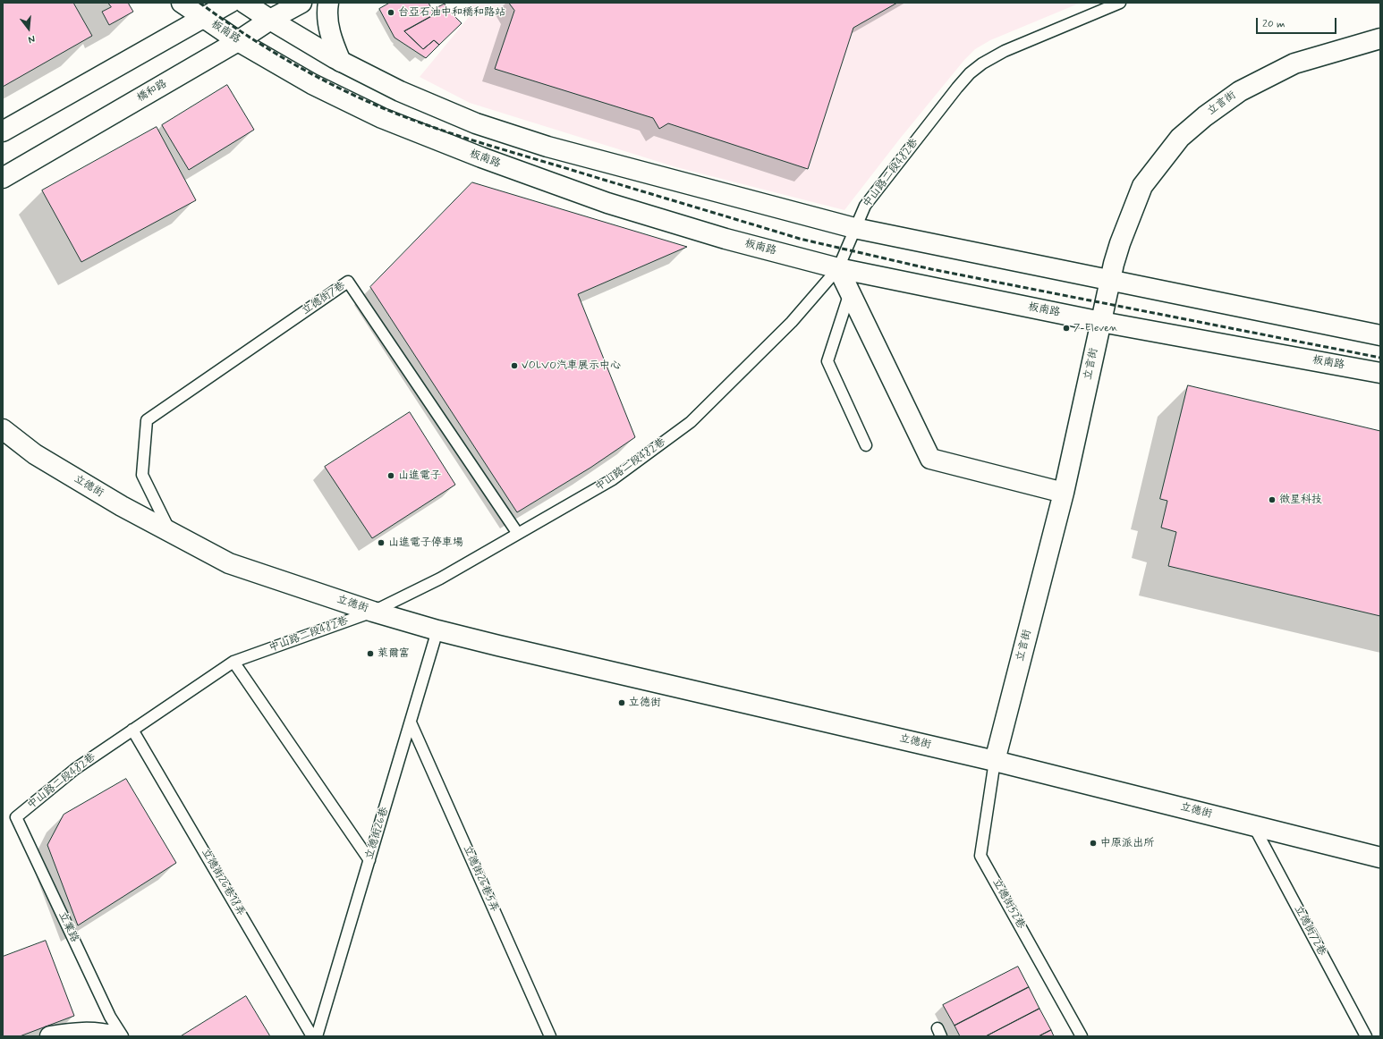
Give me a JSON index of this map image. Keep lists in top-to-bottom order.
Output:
{
  "streets": {
    "street": [
      "板南路",
      "橋和路",
      "立言街",
      "立德街"
    ],
    "lane": [
      "中山路二段482巷",
      "立德街7巷",
      "立德街26巷",
      "立德街26巷5弄",
      "立德街26巷18弄",
      "立德街52巷",
      "立業路",
      "立德街72巷"
    ]
  },
  "crossings": [
    ["板南路", "橋和路"],
    ["板南路", "立言街"],
    ["板南路", "中山路二段482巷"],
    ["立言街", "立德街"],
    ["立言街", "立德街52巷"],
    ["中山路二段482巷", "立德街7巷"],
    ["中山路二段482巷", "立德街"],
    ["中山路二段482巷", "立德街26巷18弄"],
    ["中山路二段482巷", "立業路"],
    ["立德街7巷", "立德街"],
    ["立德街", "立德街26巷"],
    ["立德街", "立德街52巷"],
    ["立德街", "立德街72巷"],
    ["立德街26巷", "立德街26巷5弄"]
  ],
  "places": [
    "台亞石油中和穚和路站",
    "7-Eleven",
    "VOLVO汽車展示中心",
    "山進電子",
    "微星科技",
    "山進電子停車場",
    "萊爾富",
    "立德街",
    "中原派出所"
  ],
  "scale_bar": "20 m",
  "north": "bottom"
}
